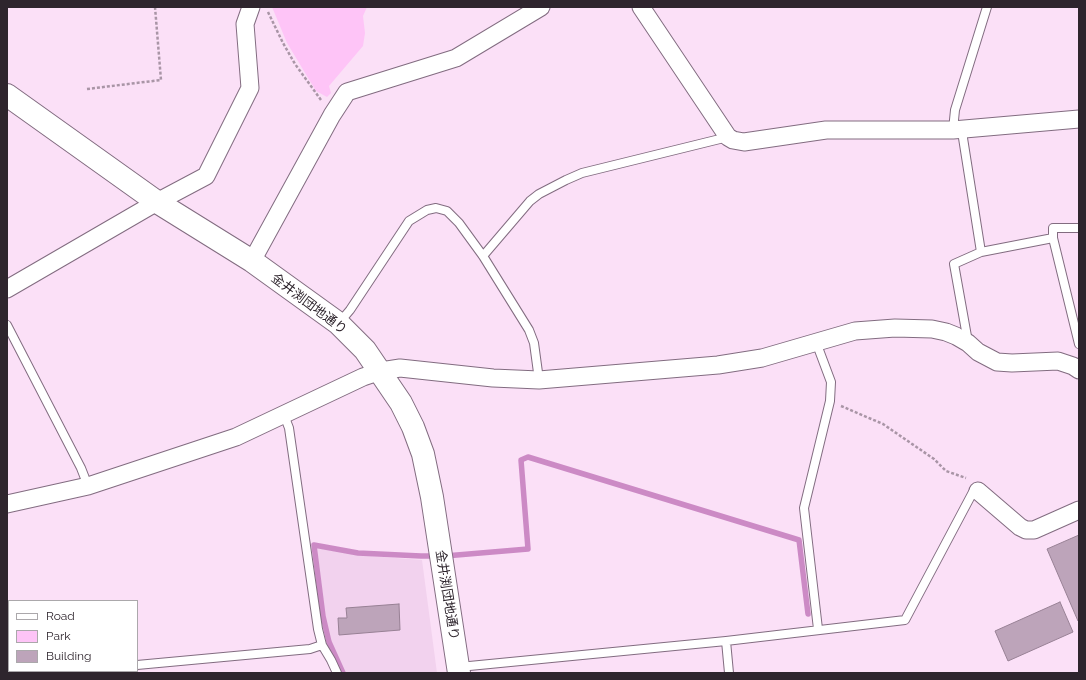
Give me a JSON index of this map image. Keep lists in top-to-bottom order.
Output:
{
  "streets": {
    "street": ["金井渕団地通り"]
  },
  "legend": ["Road", "Park", "Building"]
}
